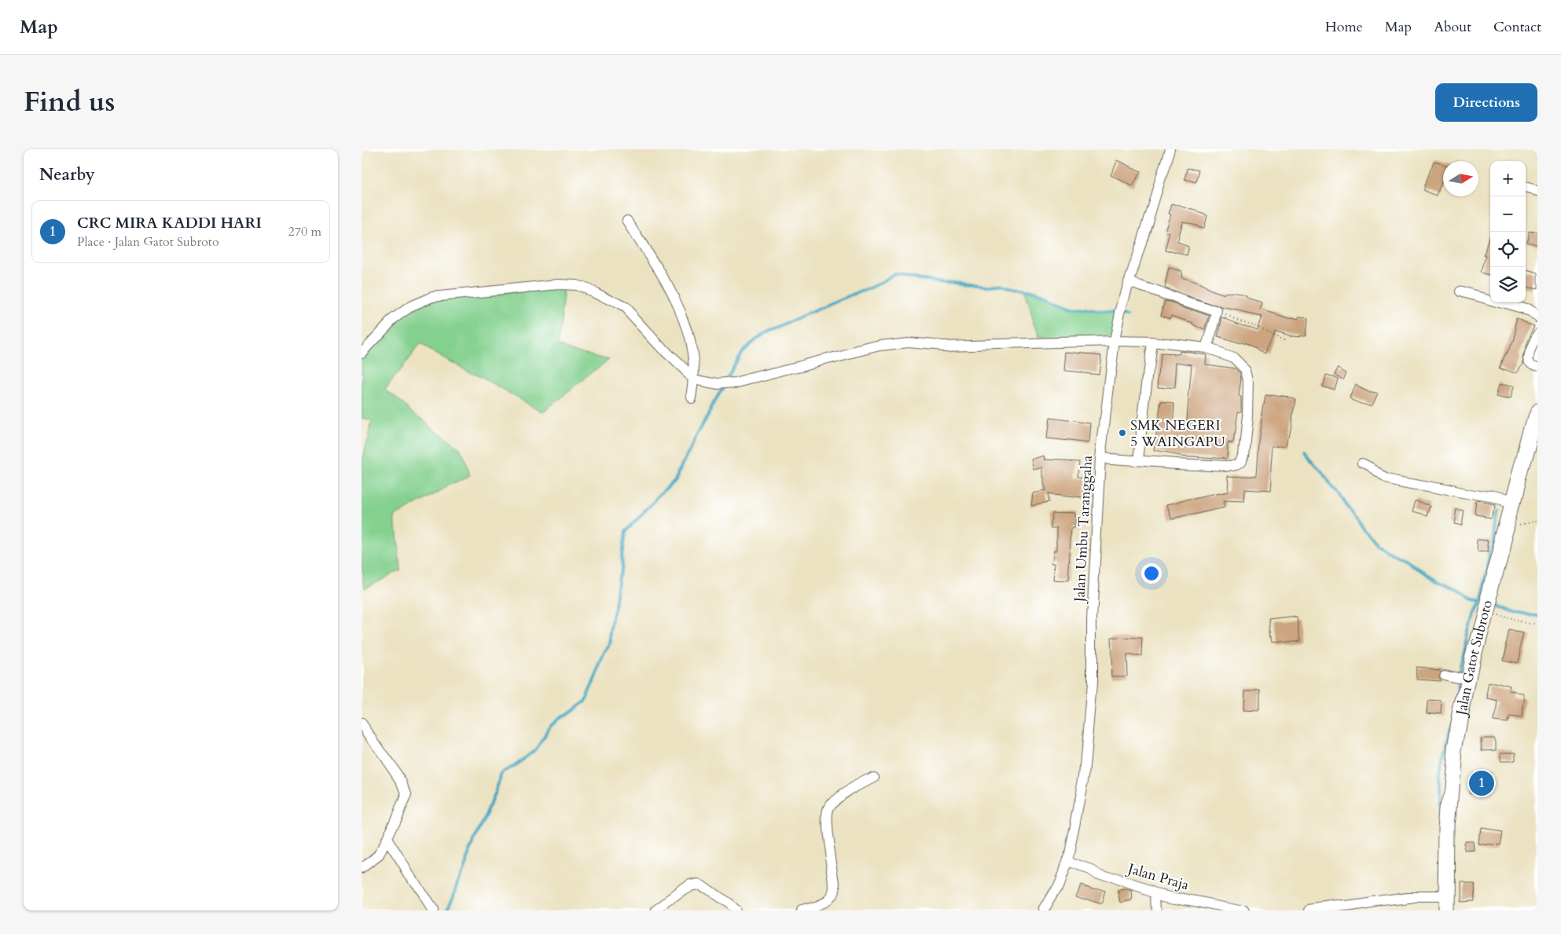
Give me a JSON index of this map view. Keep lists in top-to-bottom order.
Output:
{
  "streets": {
    "highway": ["Jalan Gatot Subroto"],
    "street": ["Jalan Umbu Taranggaha", "Jalan Praja"]
  },
  "crossings": [
    ["Jalan Umbu Taranggaha", "Jalan Praja"]
  ],
  "places": ["SMK NEGERI 5 WAINGAPU"],
  "north": "right",
  "page": {
    "header": "Map",
    "nav": [
      "Home",
      "Map",
      "About",
      "Contact"
    ],
    "title": "Find us",
    "buttons": "Directions",
    "heading": "Nearby",
    "map_buttons": ["+", "−"],
    "list": [
      {
        "mark": "1",
        "name": "CRC MIRA KADDI HARI",
        "note": "Place · Jalan Gatot Subroto",
        "value": "270 m"
      }
    ],
    "pins": "1"
  }
}
